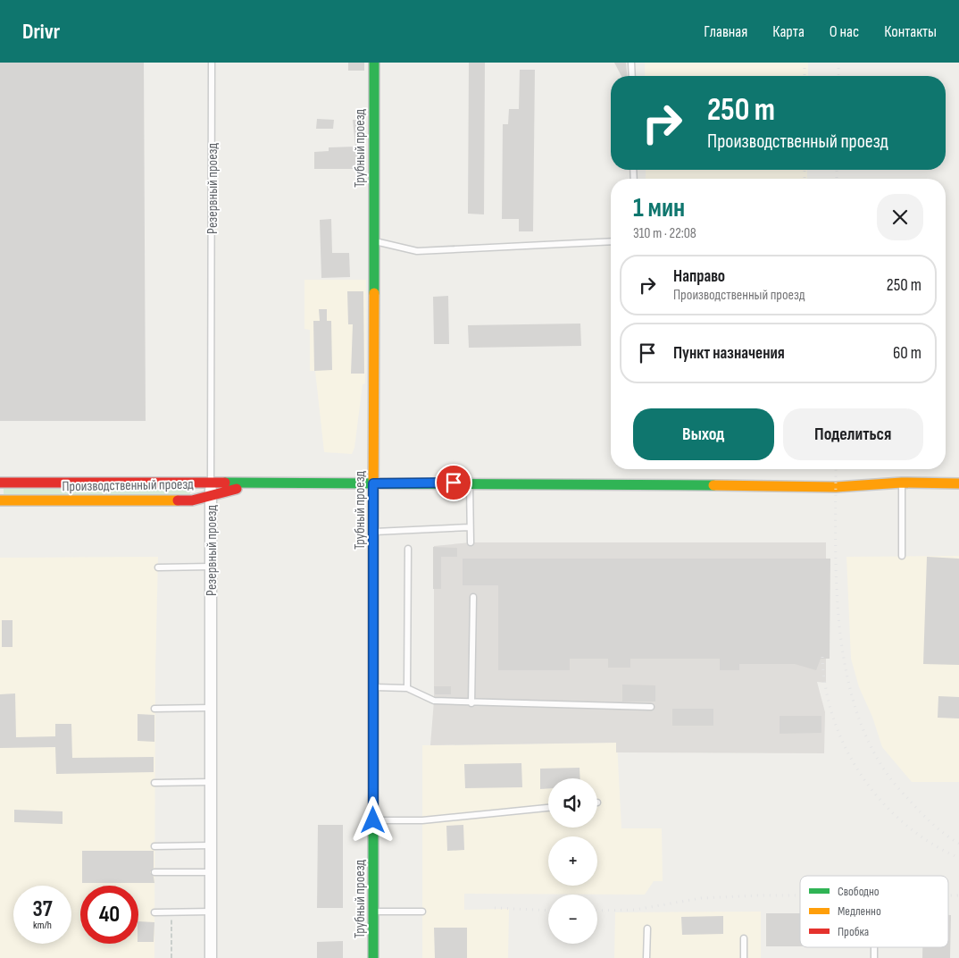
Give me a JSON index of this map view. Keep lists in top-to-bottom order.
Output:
{
  "streets": {
    "street": ["Трубный проезд", "Резервный проезд", "Производственный проезд"]
  },
  "crossings": [
    ["Трубный проезд", "Производственный проезд"],
    ["Резервный проезд", "Производственный проезд"]
  ],
  "legend": ["Свободно", "Медленно", "Пробка"],
  "page": {
    "header": "Drivr",
    "nav": [
      "Главная",
      "Карта",
      "О нас",
      "Контакты"
    ],
    "turn": ["250 m", "Производственный проезд"],
    "heading": ["1 мин", "310 m · 22:08"],
    "list": [
      {
        "name": "Направо",
        "note": "Производственный проезд",
        "value": "250 m"
      },
      {
        "name": "Пункт назначения",
        "value": "60 m"
      }
    ],
    "buttons": ["Выход", "Поделиться"],
    "map_buttons": ["+", "−"],
    "speed": "37 km/h",
    "limit": "40"
  }
}
